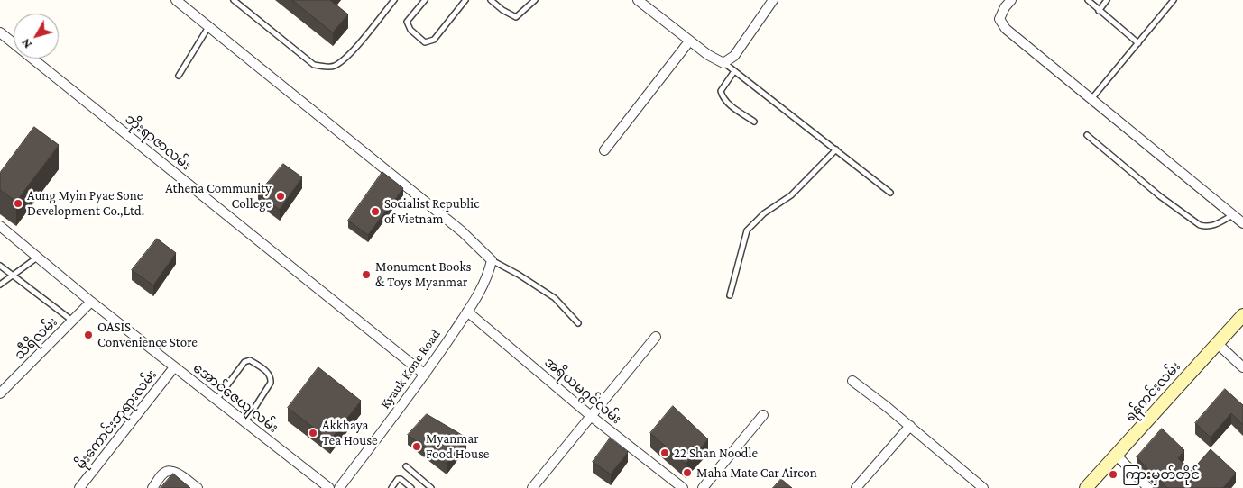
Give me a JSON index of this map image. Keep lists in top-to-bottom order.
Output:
{
  "streets": {
    "main road": ["ရန်ကင်းလမ်း"],
    "street": [
      "ဘိုးရာဇာလမ်း",
      "သီရိလမ်း",
      "Kyauk Kone Road",
      "အရိယမဂ္ဂင်လမ်း",
      "အောင်ဇေယျလမ်း",
      "မိုးကောင်းဘုရားလမ်း"
    ]
  },
  "crossings": [
    ["ဘိုးရာဇာလမ်း", "Kyauk Kone Road"],
    ["သီရိလမ်း", "အောင်ဇေယျလမ်း"],
    ["Kyauk Kone Road", "အရိယမဂ္ဂင်လမ်း"],
    ["အောင်ဇေယျလမ်း", "မိုးကောင်းဘုရားလမ်း"]
  ],
  "places": [
    "Athena Community College",
    "Aung Myin Pyae Sone Development Co.,Ltd.",
    "Socialist Republic of Vietnam",
    "Monument Books & Toys Myanmar",
    "OASIS Convenience Store",
    "Akkhaya Tea House",
    "Myanmar Food House",
    "22 Shan Noodle",
    "Maha Mate Car Aircon",
    "ကြားမှတ်တိုင်"
  ],
  "north": "bottom left"
}
